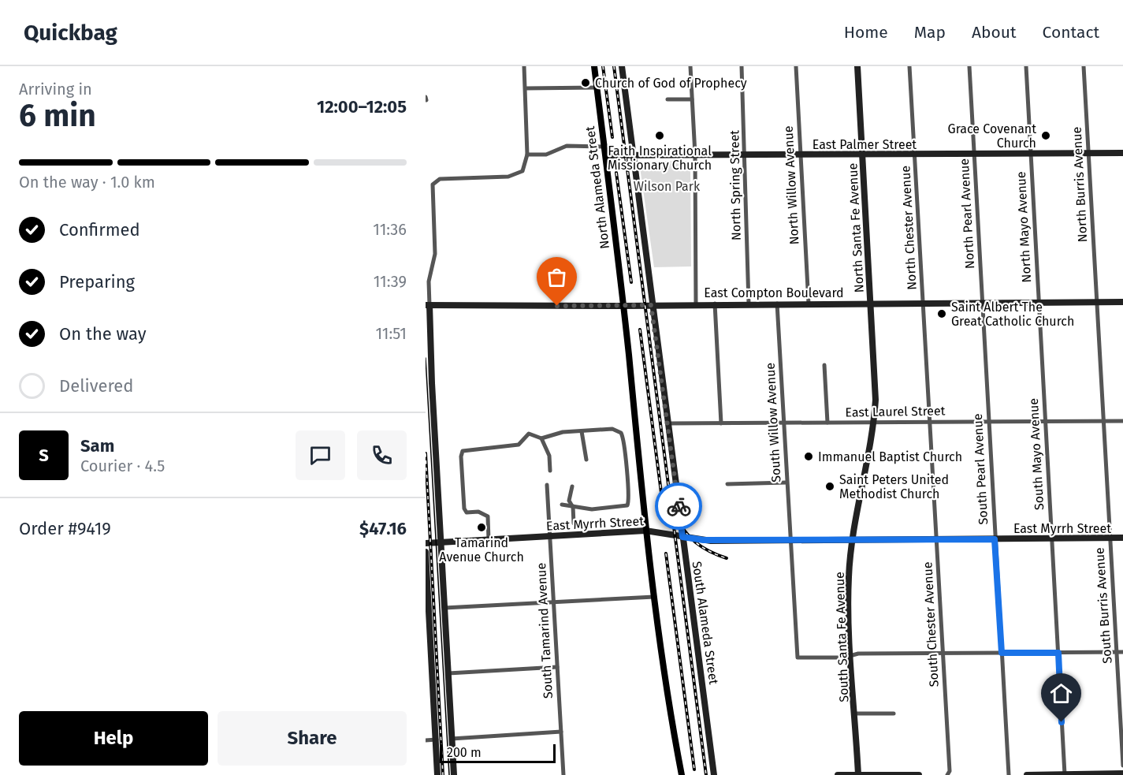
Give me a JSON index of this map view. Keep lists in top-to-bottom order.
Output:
{
  "streets": {
    "main road": [
      "East Palmer Street",
      "North Alameda Street",
      "North Santa Fe Avenue",
      "East Compton Boulevard",
      "East Myrrh Street",
      "South Alameda Street",
      "South Santa Fe Avenue"
    ],
    "street": [
      "North Burris Avenue",
      "North Spring Street",
      "North Willow Avenue",
      "North Pearl Avenue",
      "North Mayo Avenue",
      "North Chester Avenue",
      "East Laurel Street",
      "South Willow Avenue",
      "South Mayo Avenue",
      "South Pearl Avenue",
      "South Burris Avenue",
      "South Chester Avenue",
      "South Tamarind Avenue"
    ]
  },
  "crossings": [
    ["East Palmer Street", "North Burris Avenue"],
    ["East Palmer Street", "North Spring Street"],
    ["East Palmer Street", "North Willow Avenue"],
    ["East Palmer Street", "North Alameda Street"],
    ["East Palmer Street", "North Pearl Avenue"],
    ["East Palmer Street", "North Mayo Avenue"],
    ["East Palmer Street", "North Santa Fe Avenue"],
    ["East Palmer Street", "North Chester Avenue"],
    ["North Burris Avenue", "East Compton Boulevard"],
    ["North Burris Avenue", "South Burris Avenue"],
    ["North Spring Street", "East Compton Boulevard"],
    ["North Willow Avenue", "East Compton Boulevard"],
    ["North Alameda Street", "East Compton Boulevard"],
    ["North Pearl Avenue", "East Compton Boulevard"],
    ["North Pearl Avenue", "South Pearl Avenue"],
    ["North Mayo Avenue", "East Compton Boulevard"],
    ["North Mayo Avenue", "South Mayo Avenue"],
    ["North Santa Fe Avenue", "East Compton Boulevard"],
    ["North Santa Fe Avenue", "South Santa Fe Avenue"],
    ["North Chester Avenue", "East Compton Boulevard"],
    ["North Chester Avenue", "South Chester Avenue"],
    ["East Compton Boulevard", "South Willow Avenue"],
    ["East Compton Boulevard", "South Mayo Avenue"],
    ["East Compton Boulevard", "South Pearl Avenue"],
    ["East Compton Boulevard", "South Burris Avenue"],
    ["East Compton Boulevard", "South Alameda Street"],
    ["East Compton Boulevard", "South Chester Avenue"],
    ["East Compton Boulevard", "South Santa Fe Avenue"],
    ["East Laurel Street", "South Willow Avenue"],
    ["East Laurel Street", "South Mayo Avenue"],
    ["East Laurel Street", "South Pearl Avenue"],
    ["East Laurel Street", "South Burris Avenue"],
    ["East Laurel Street", "South Alameda Street"],
    ["East Laurel Street", "South Chester Avenue"],
    ["East Laurel Street", "South Santa Fe Avenue"],
    ["South Willow Avenue", "East Myrrh Street"],
    ["South Willow Avenue", "South Santa Fe Avenue"],
    ["South Mayo Avenue", "East Myrrh Street"],
    ["South Pearl Avenue", "East Myrrh Street"],
    ["East Myrrh Street", "South Burris Avenue"],
    ["East Myrrh Street", "South Alameda Street"],
    ["East Myrrh Street", "South Chester Avenue"],
    ["East Myrrh Street", "South Tamarind Avenue"],
    ["East Myrrh Street", "South Santa Fe Avenue"]
  ],
  "parks": ["Wilson Park"],
  "places": [
    "Church of God of Prophecy",
    "Faith Inspirational Missionary Church",
    "Grace Covenant Church",
    "Saint Albert The Great Catholic Church",
    "Immanuel Baptist Church",
    "Saint Peters United Methodist Church",
    "Tamarind Avenue Church"
  ],
  "scale_bar": "200 m",
  "page": {
    "header": "Quickbag",
    "nav": [
      "Home",
      "Map",
      "About",
      "Contact"
    ],
    "heading": ["6 min", "Arriving in", "12:00–12:05"],
    "panel": [
      "Sam",
      "Courier · 4.5",
      "Order #9419",
      "$47.16"
    ],
    "bar": "On the way · 1.0 km",
    "list": [
      ["Confirmed", "11:36"],
      ["Preparing", "11:39"],
      ["On the way", "11:51"],
      "Delivered"
    ],
    "round": "S",
    "buttons": ["Help", "Share"],
    "scale": "200 m"
  }
}
